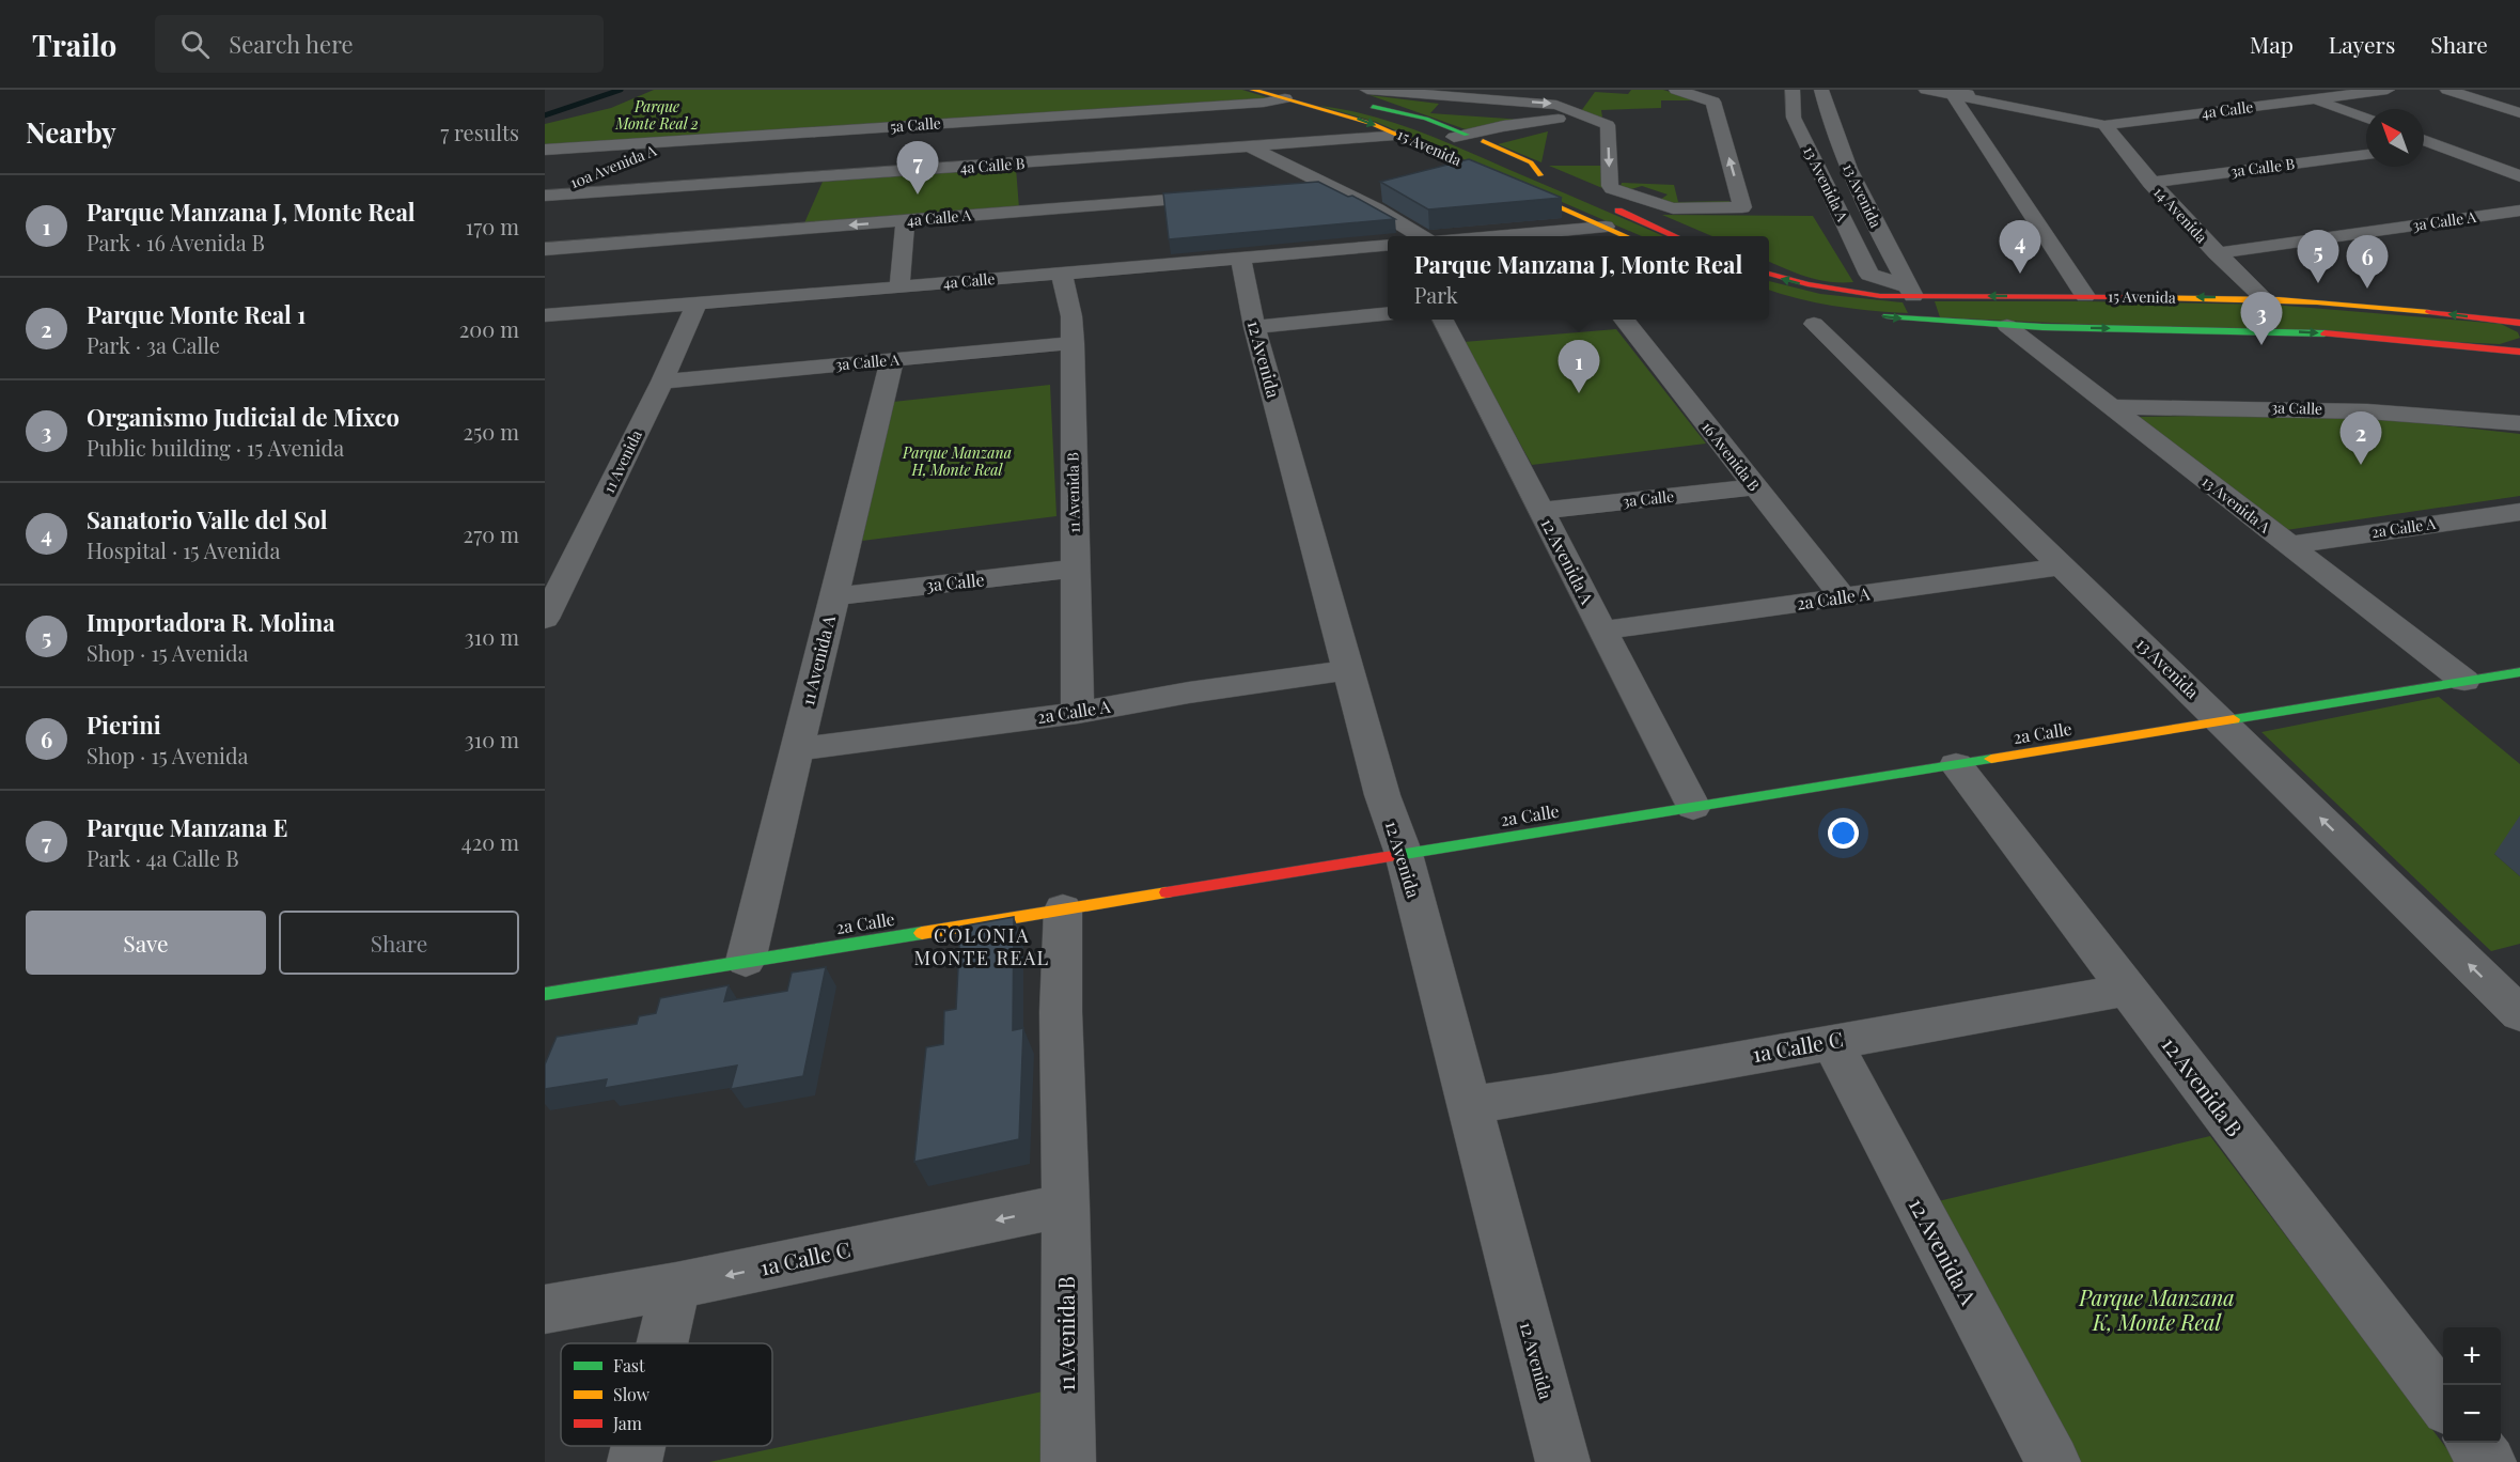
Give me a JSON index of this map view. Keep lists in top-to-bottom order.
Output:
{
  "streets": {
    "main road": ["15 Avenida", "2a Calle"],
    "street": [
      "4a Calle",
      "5a Calle",
      "4a Calle B",
      "10a Avenida A",
      "3a Calle B",
      "13 Avenida A",
      "13 Avenida",
      "14 Avenida",
      "4a Calle A",
      "3a Calle A",
      "12 Avenida",
      "3a Calle",
      "16 Avenida B",
      "11 Avenida",
      "11 Avenida B",
      "2a Calle A",
      "12 Avenida A",
      "11 Avenida A",
      "1a Calle C",
      "12 Avenida B"
    ]
  },
  "crossings": [
    ["4a Calle", "14 Avenida"],
    ["4a Calle", "12 Avenida"],
    ["4a Calle", "11 Avenida"],
    ["4a Calle", "11 Avenida B"],
    ["5a Calle", "15 Avenida"],
    ["5a Calle", "10a Avenida A"],
    ["15 Avenida", "4a Calle B"],
    ["15 Avenida", "13 Avenida A"],
    ["15 Avenida", "13 Avenida"],
    ["15 Avenida", "14 Avenida"],
    ["4a Calle B", "10a Avenida A"],
    ["3a Calle B", "14 Avenida"],
    ["13 Avenida A", "13 Avenida"],
    ["13 Avenida A", "3a Calle"],
    ["13 Avenida A", "2a Calle A"],
    ["13 Avenida A", "2a Calle"],
    ["13 Avenida", "2a Calle A"],
    ["13 Avenida", "2a Calle"],
    ["14 Avenida", "3a Calle A"],
    ["3a Calle A", "11 Avenida"],
    ["3a Calle A", "11 Avenida B"],
    ["3a Calle A", "11 Avenida A"],
    ["12 Avenida", "2a Calle A"],
    ["12 Avenida", "2a Calle"],
    ["12 Avenida", "1a Calle C"],
    ["3a Calle", "16 Avenida B"],
    ["3a Calle", "11 Avenida B"],
    ["3a Calle", "12 Avenida A"],
    ["3a Calle", "11 Avenida A"],
    ["16 Avenida B", "2a Calle A"],
    ["11 Avenida B", "2a Calle A"],
    ["11 Avenida B", "2a Calle"],
    ["11 Avenida B", "1a Calle C"],
    ["2a Calle A", "12 Avenida A"],
    ["2a Calle A", "11 Avenida A"],
    ["12 Avenida A", "2a Calle"],
    ["12 Avenida A", "1a Calle C"],
    ["11 Avenida A", "2a Calle"],
    ["2a Calle", "12 Avenida B"],
    ["1a Calle C", "12 Avenida B"]
  ],
  "districts": ["COLONIA MONTE REAL"],
  "parks": ["Parque Monte Real 2", "Parque Manzana H, Monte Real", "Parque Manzana K, Monte Real"],
  "legend": ["Fast", "Slow", "Jam"],
  "north": "top left",
  "page": {
    "header": "Trailo",
    "search": "Search here",
    "nav": ["Map", "Layers", "Share"],
    "heading": ["Nearby", "7 results"],
    "pins": [
      "7",
      "4",
      "5",
      "6",
      "3",
      "1",
      "2"
    ],
    "list": [
      {
        "mark": "1",
        "name": "Parque Manzana J, Monte Real",
        "note": "Park · 16 Avenida B",
        "value": "170 m"
      },
      {
        "mark": "2",
        "name": "Parque Monte Real 1",
        "note": "Park · 3a Calle",
        "value": "200 m"
      },
      {
        "mark": "3",
        "name": "Organismo Judicial de Mixco",
        "note": "Public building · 15 Avenida",
        "value": "250 m"
      },
      {
        "mark": "4",
        "name": "Sanatorio Valle del Sol",
        "note": "Hospital · 15 Avenida",
        "value": "270 m"
      },
      {
        "mark": "5",
        "name": "Importadora R. Molina",
        "note": "Shop · 15 Avenida",
        "value": "310 m"
      },
      {
        "mark": "6",
        "name": "Pierini",
        "note": "Shop · 15 Avenida",
        "value": "310 m"
      },
      {
        "mark": "7",
        "name": "Parque Manzana E",
        "note": "Park · 4a Calle B",
        "value": "420 m"
      }
    ],
    "popup": ["Parque Manzana J, Monte Real", "Park"],
    "buttons": ["Save", "Share"],
    "map_buttons": ["+", "−"]
  }
}
